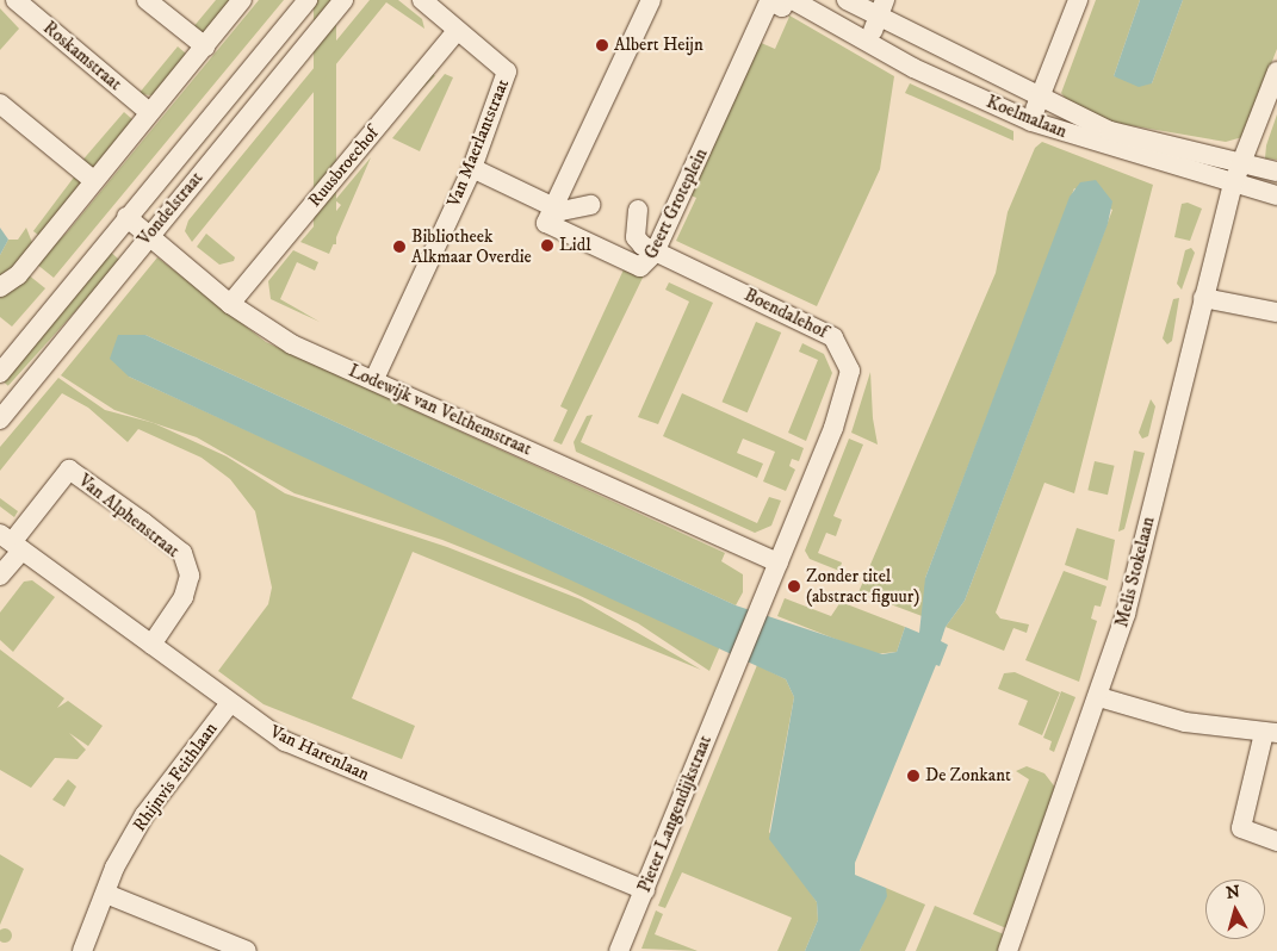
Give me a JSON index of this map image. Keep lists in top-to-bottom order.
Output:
{
  "streets": {
    "street": [
      "Roskamstraat",
      "Koelmalaan",
      "Van Maerlantstraat",
      "Ruusbroechof",
      "Geert Groteplein",
      "Vondelstraat",
      "Boendalehof",
      "Lodewijk van Velthemstraat",
      "Van Alphenstraat",
      "Melis Stokelaan",
      "Van Harenlaan",
      "Rhijnvis Feithlaan",
      "Pieter Langendijkstraat"
    ]
  },
  "crossings": [
    ["Koelmalaan", "Melis Stokelaan"],
    ["Van Maerlantstraat", "Ruusbroechof"],
    ["Van Maerlantstraat", "Lodewijk van Velthemstraat"],
    ["Ruusbroechof", "Lodewijk van Velthemstraat"],
    ["Geert Groteplein", "Boendalehof"],
    ["Vondelstraat", "Lodewijk van Velthemstraat"],
    ["Boendalehof", "Lodewijk van Velthemstraat"],
    ["Boendalehof", "Pieter Langendijkstraat"],
    ["Van Alphenstraat", "Van Harenlaan"],
    ["Van Harenlaan", "Rhijnvis Feithlaan"],
    ["Van Harenlaan", "Pieter Langendijkstraat"]
  ],
  "places": [
    "Albert Heijn",
    "Lidl",
    "Bibliotheek Alkmaar Overdie",
    "Zonder titel (abstract figuur)",
    "De Zonkant"
  ],
  "north": "top"
}
